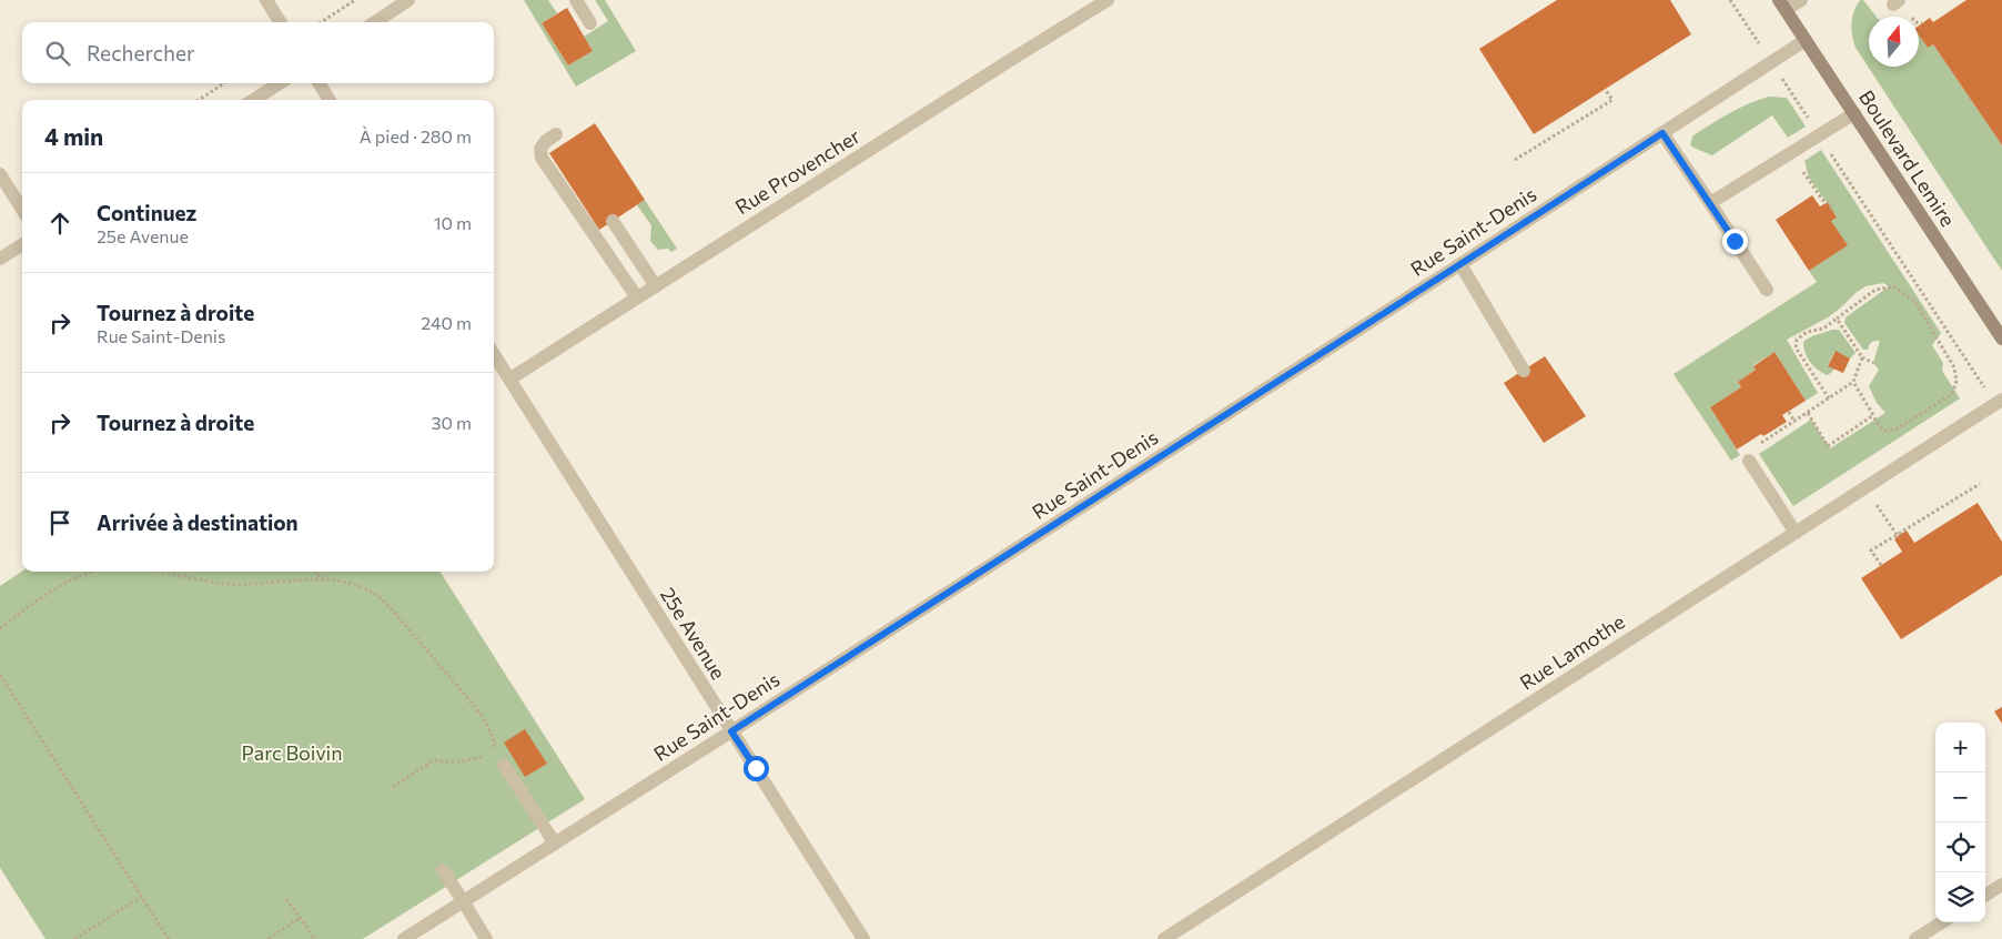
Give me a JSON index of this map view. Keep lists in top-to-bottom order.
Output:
{
  "streets": {
    "main road": ["Boulevard Lemire"],
    "street": [
      "Rue Provencher",
      "Rue Saint-Denis",
      "25e Avenue",
      "Rue Lamothe"
    ]
  },
  "crossings": [
    ["Boulevard Lemire", "Rue Saint-Denis"],
    ["Rue Provencher", "25e Avenue"],
    ["Rue Saint-Denis", "25e Avenue"]
  ],
  "parks": ["Parc Boivin"],
  "north": "top",
  "page": {
    "search": "Rechercher",
    "heading": ["4 min", "À pied · 280 m"],
    "list": [
      ["Continuez", "25e Avenue", "10 m"],
      ["Tournez à droite", "Rue Saint-Denis", "240 m"],
      ["Tournez à droite", "30 m"],
      "Arrivée à destination"
    ],
    "map_buttons": ["+", "−"]
  }
}
